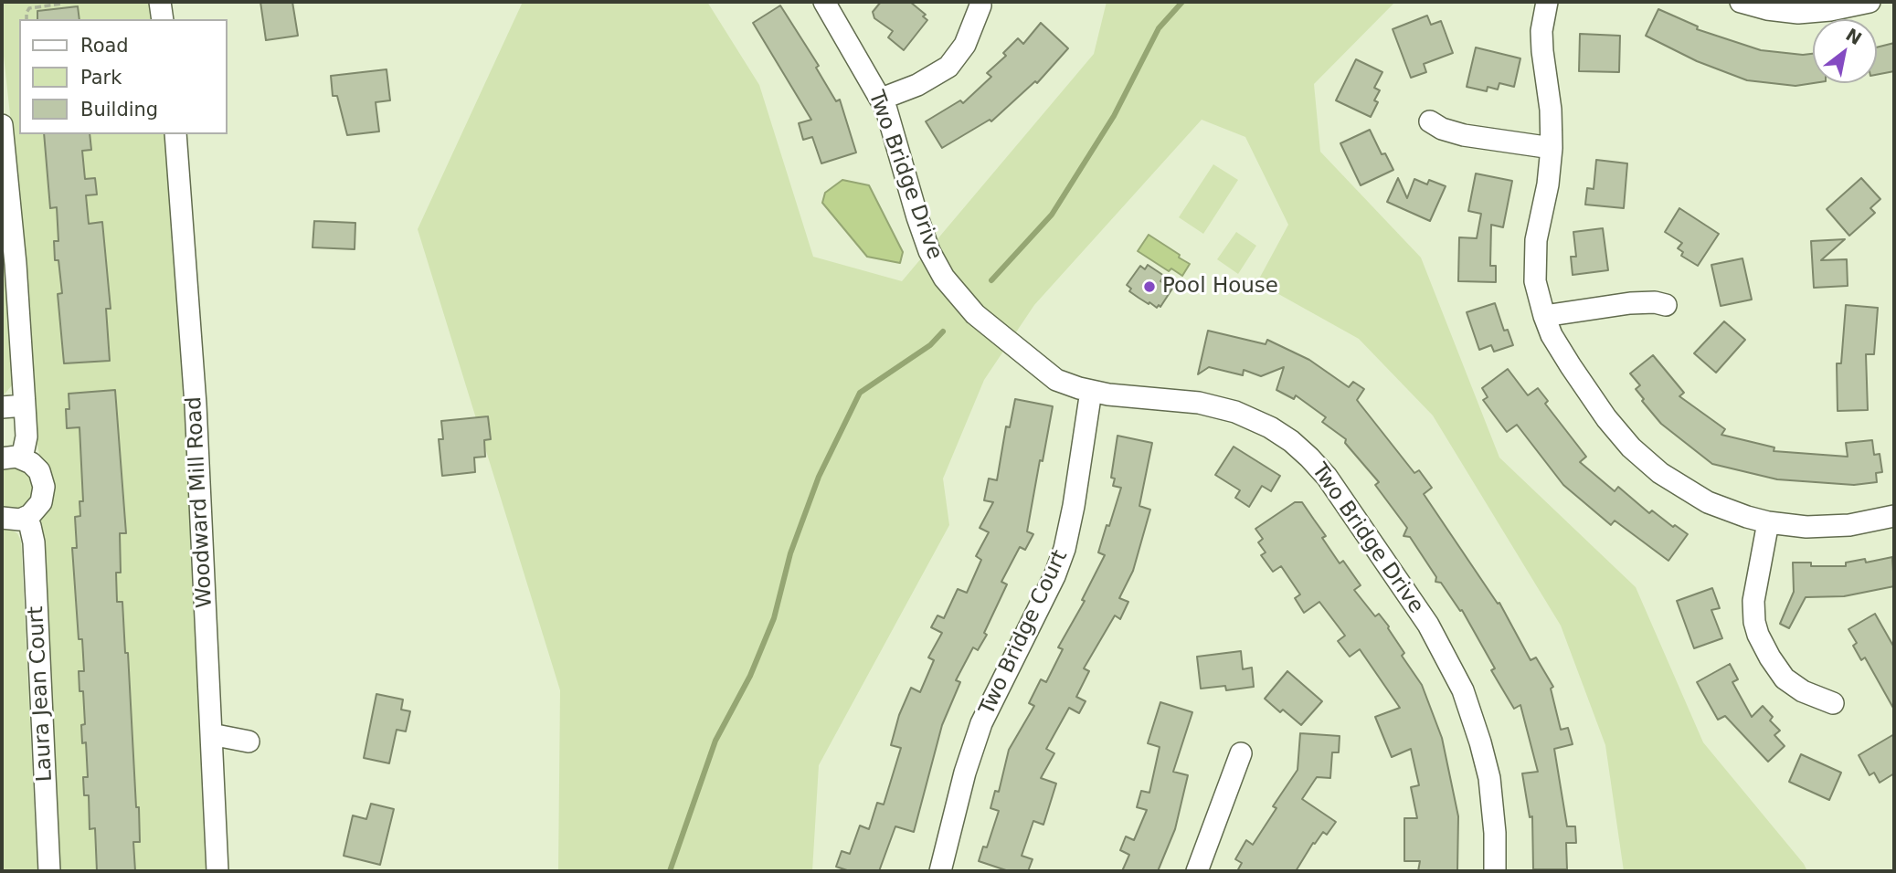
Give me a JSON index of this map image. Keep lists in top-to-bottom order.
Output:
{
  "streets": {
    "street": [
      "Two Bridge Drive",
      "Woodward Mill Road",
      "Two Bridge Court",
      "Laura Jean Court"
    ]
  },
  "crossings": [
    ["Two Bridge Drive", "Two Bridge Court"]
  ],
  "places": ["Pool House"],
  "legend": ["Road", "Park", "Building"],
  "north": "top right"
}
